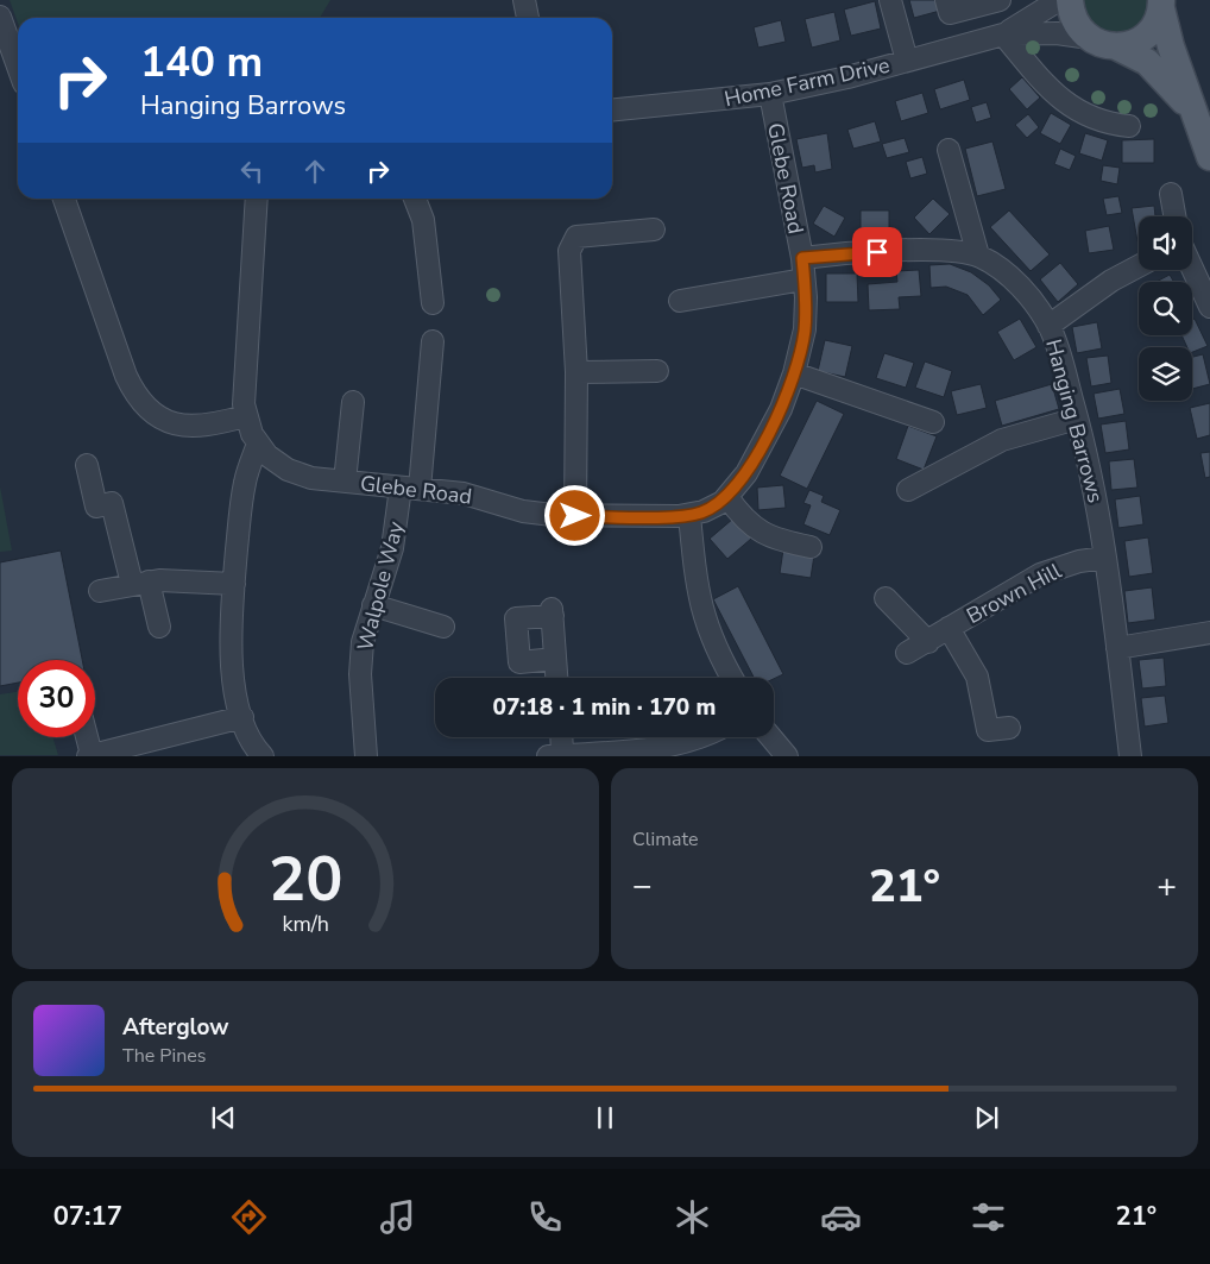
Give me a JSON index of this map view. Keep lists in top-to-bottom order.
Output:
{
  "streets": {
    "street": [
      "Home Farm Drive",
      "Glebe Road",
      "Hanging Barrows",
      "Walpole Way",
      "Brown Hill"
    ]
  },
  "crossings": [
    ["Home Farm Drive", "Glebe Road"],
    ["Glebe Road", "Hanging Barrows"],
    ["Glebe Road", "Walpole Way"],
    ["Hanging Barrows", "Brown Hill"]
  ],
  "page": {
    "turn": ["140 m", "Hanging Barrows"],
    "limit": "30",
    "trip": "07:18 · 1 min · 170 m",
    "tile": "Climate",
    "heat": ["−", "21°", "+"],
    "song": ["Afterglow", "The Pines"],
    "tabs": ["07:17", "21°"],
    "gauge": ["20", "km/h"]
  }
}
